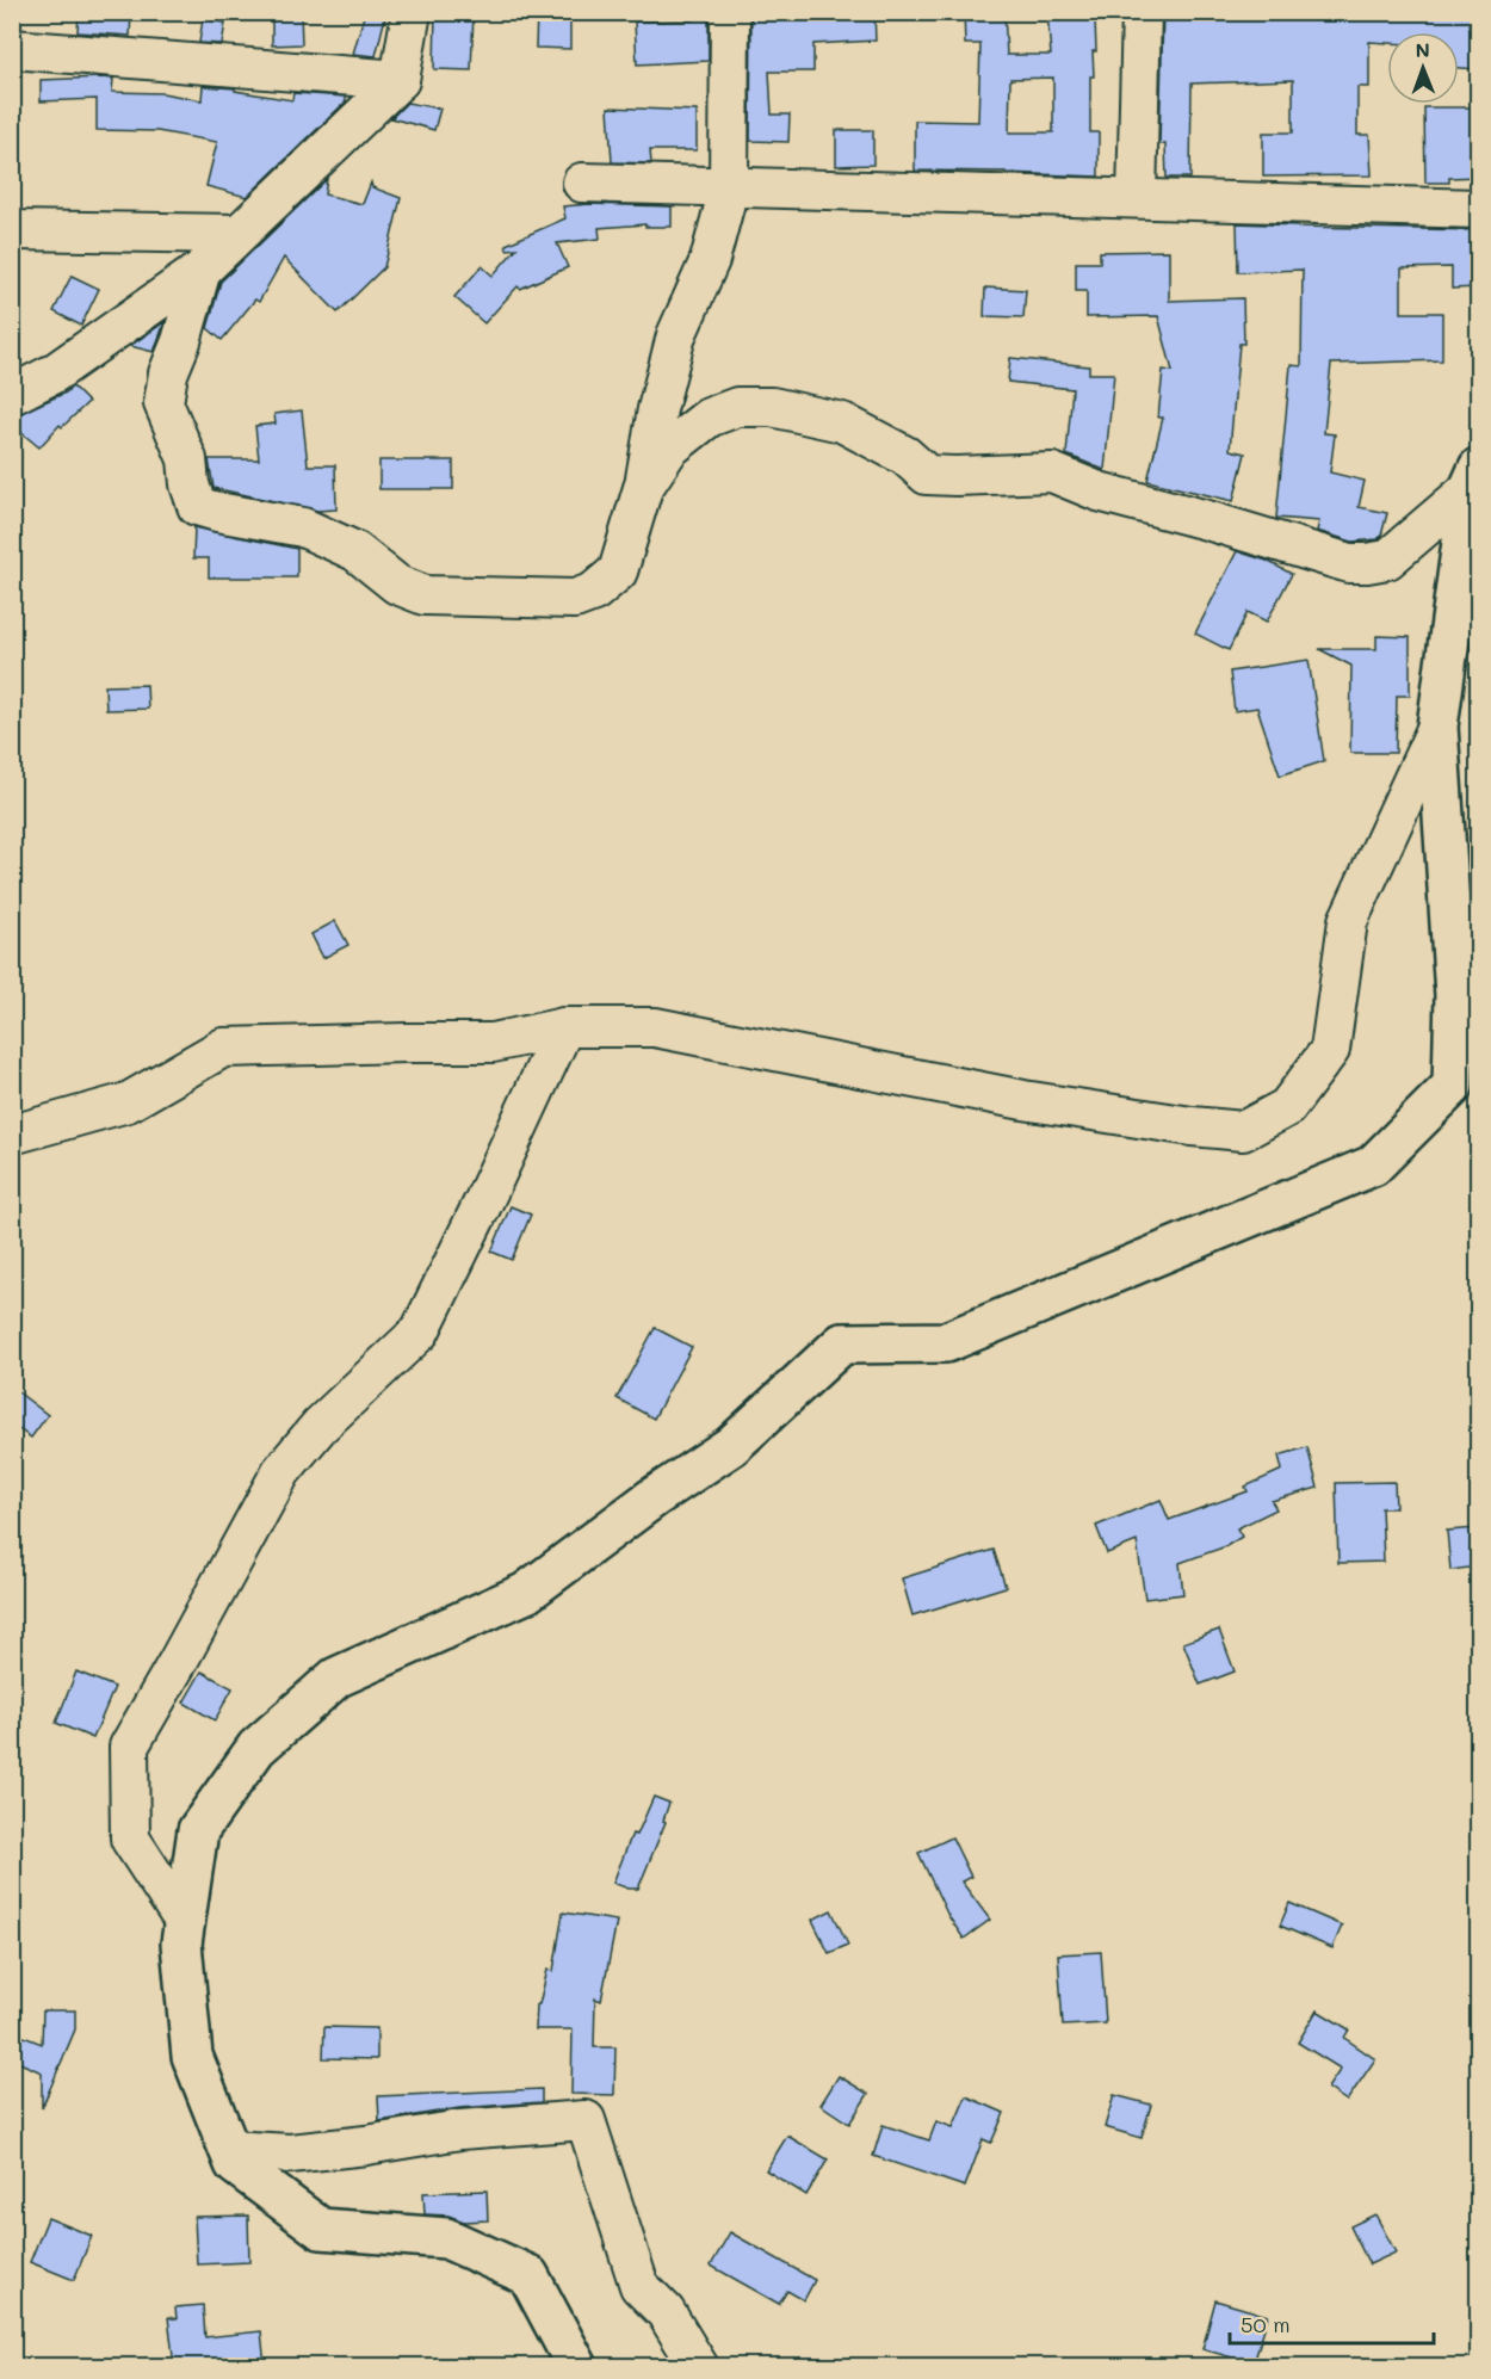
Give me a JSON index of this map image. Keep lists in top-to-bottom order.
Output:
{
  "scale_bar": "50 m",
  "north": "top"
}
